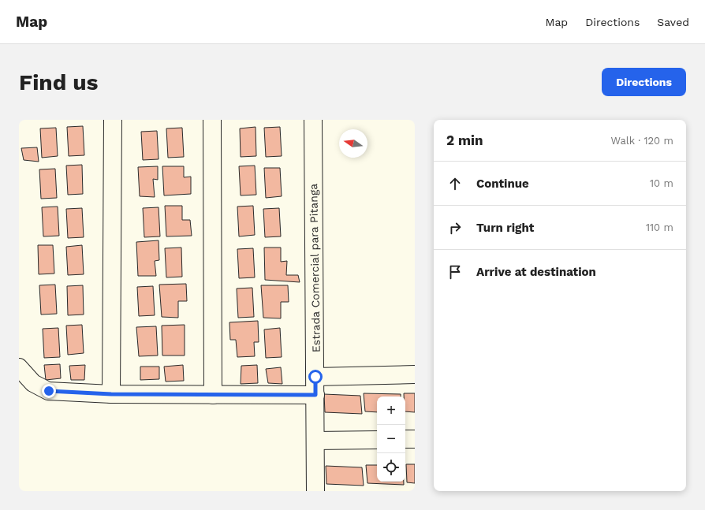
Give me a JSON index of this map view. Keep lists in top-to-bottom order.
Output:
{
  "streets": {
    "street": ["Estrada Comercial para Pitanga"]
  },
  "north": "left",
  "page": {
    "header": "Map",
    "nav": ["Map", "Directions", "Saved"],
    "buttons": "Directions",
    "title": "Find us",
    "heading": ["2 min", "Walk · 120 m"],
    "list": [
      ["Continue", "10 m"],
      ["Turn right", "110 m"],
      "Arrive at destination"
    ],
    "map_buttons": ["+", "−"]
  }
}
